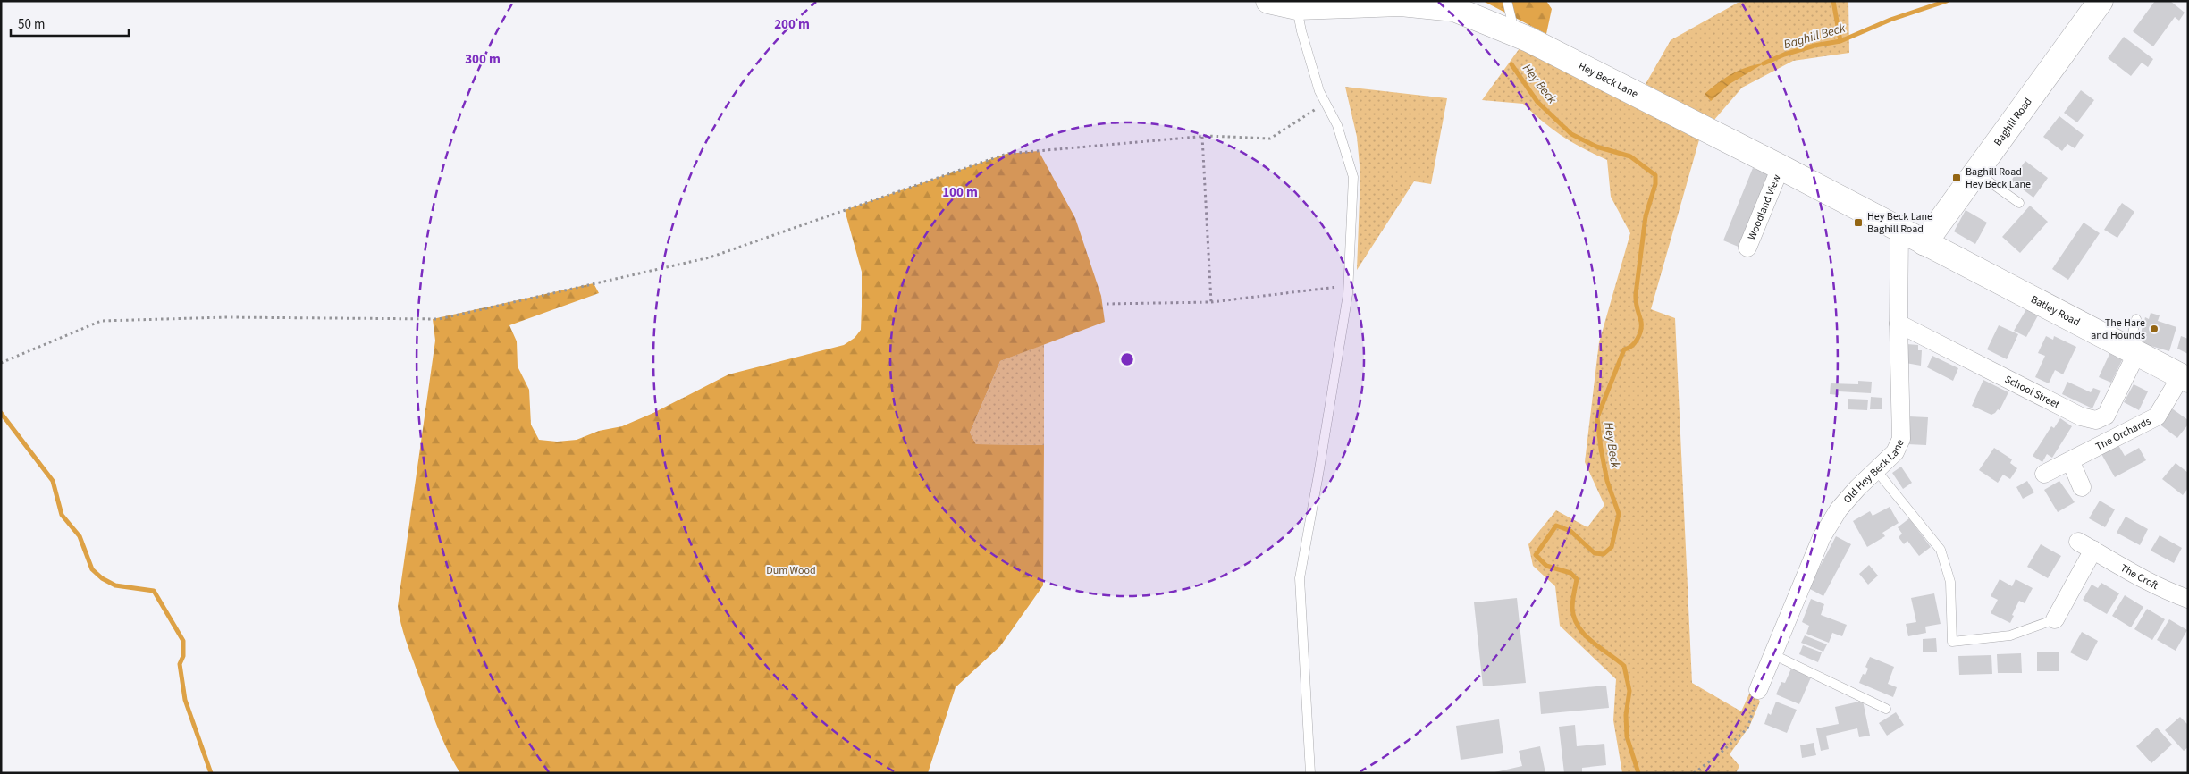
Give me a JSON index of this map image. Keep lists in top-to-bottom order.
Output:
{
  "streets": {
    "street": [
      "Hey Beck Lane",
      "Baghill Road",
      "Woodland View",
      "Batley Road",
      "School Street",
      "The Orchards",
      "Old Hey Beck Lane",
      "The Croft"
    ]
  },
  "crossings": [
    ["Hey Beck Lane", "Baghill Road"],
    ["Hey Beck Lane", "Woodland View"],
    ["Hey Beck Lane", "Batley Road"],
    ["Hey Beck Lane", "Old Hey Beck Lane"],
    ["Baghill Road", "Batley Road"],
    ["Batley Road", "School Street"],
    ["Batley Road", "The Orchards"],
    ["School Street", "Old Hey Beck Lane"]
  ],
  "water": ["Baghill Beck", "Hey Beck"],
  "parks": ["Dum Wood"],
  "places": {
    "transit": ["Baghill Road Hey Beck Lane", "Hey Beck Lane Baghill Road"],
    "other": ["The Hare and Hounds"]
  },
  "scale_bar": "50 m",
  "rings": ["200 m", "300 m", "100 m"]
}
